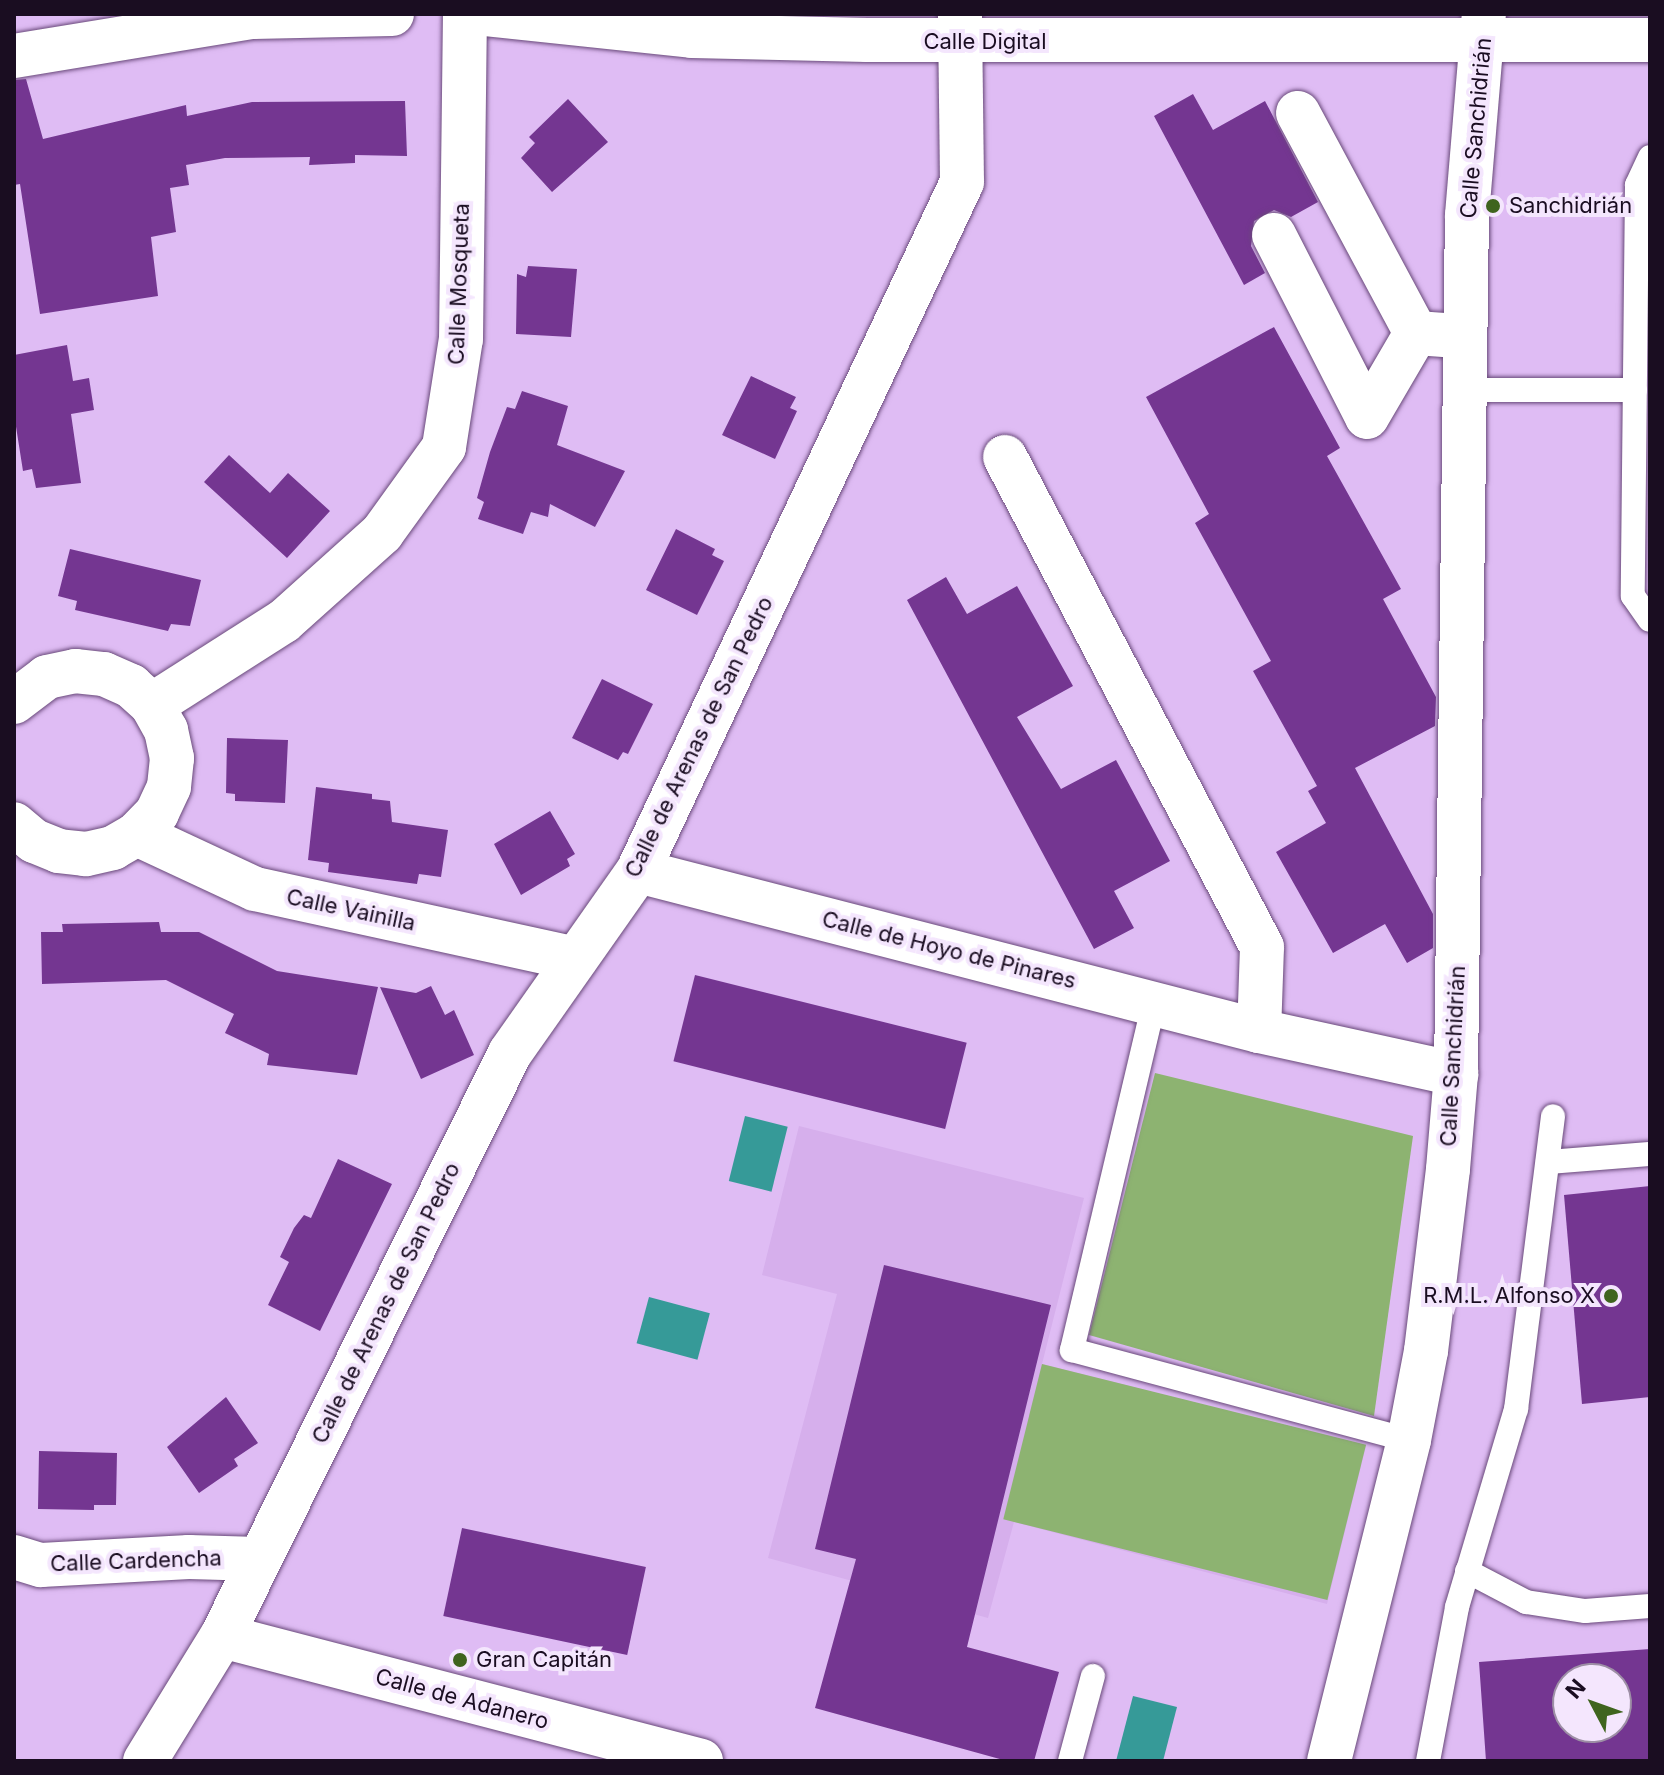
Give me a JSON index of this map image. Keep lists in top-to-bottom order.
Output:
{
  "streets": {
    "street": [
      "Calle Digital",
      "Calle Sanchidrián",
      "Calle Mosqueta",
      "Calle de Arenas de San Pedro",
      "Calle Vainilla",
      "Calle de Hoyo de Pinares",
      "Calle Cardencha",
      "Calle de Adanero"
    ]
  },
  "crossings": [
    ["Calle Digital", "Calle Sanchidrián"],
    ["Calle Digital", "Calle de Arenas de San Pedro"],
    ["Calle Sanchidrián", "Calle de Hoyo de Pinares"],
    ["Calle de Arenas de San Pedro", "Calle Vainilla"],
    ["Calle de Arenas de San Pedro", "Calle de Hoyo de Pinares"],
    ["Calle de Arenas de San Pedro", "Calle Cardencha"],
    ["Calle de Arenas de San Pedro", "Calle de Adanero"]
  ],
  "places": ["Sanchidrián", "R.M.L. Alfonso X", "Gran Capitán"],
  "north": "top left"
}
